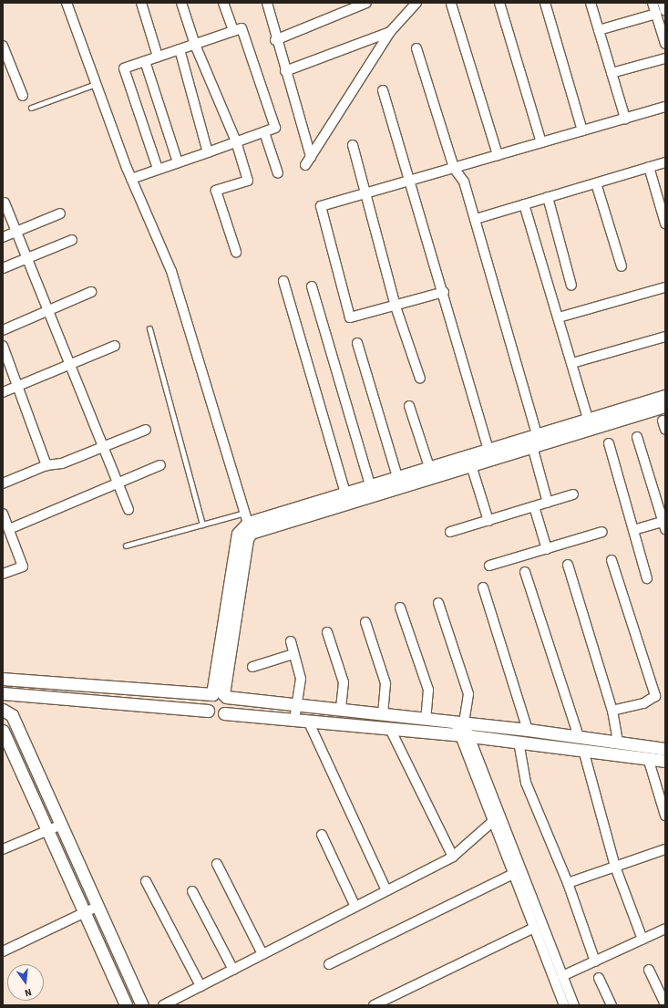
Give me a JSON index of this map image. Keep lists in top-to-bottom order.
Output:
{
  "north": "bottom"
}
